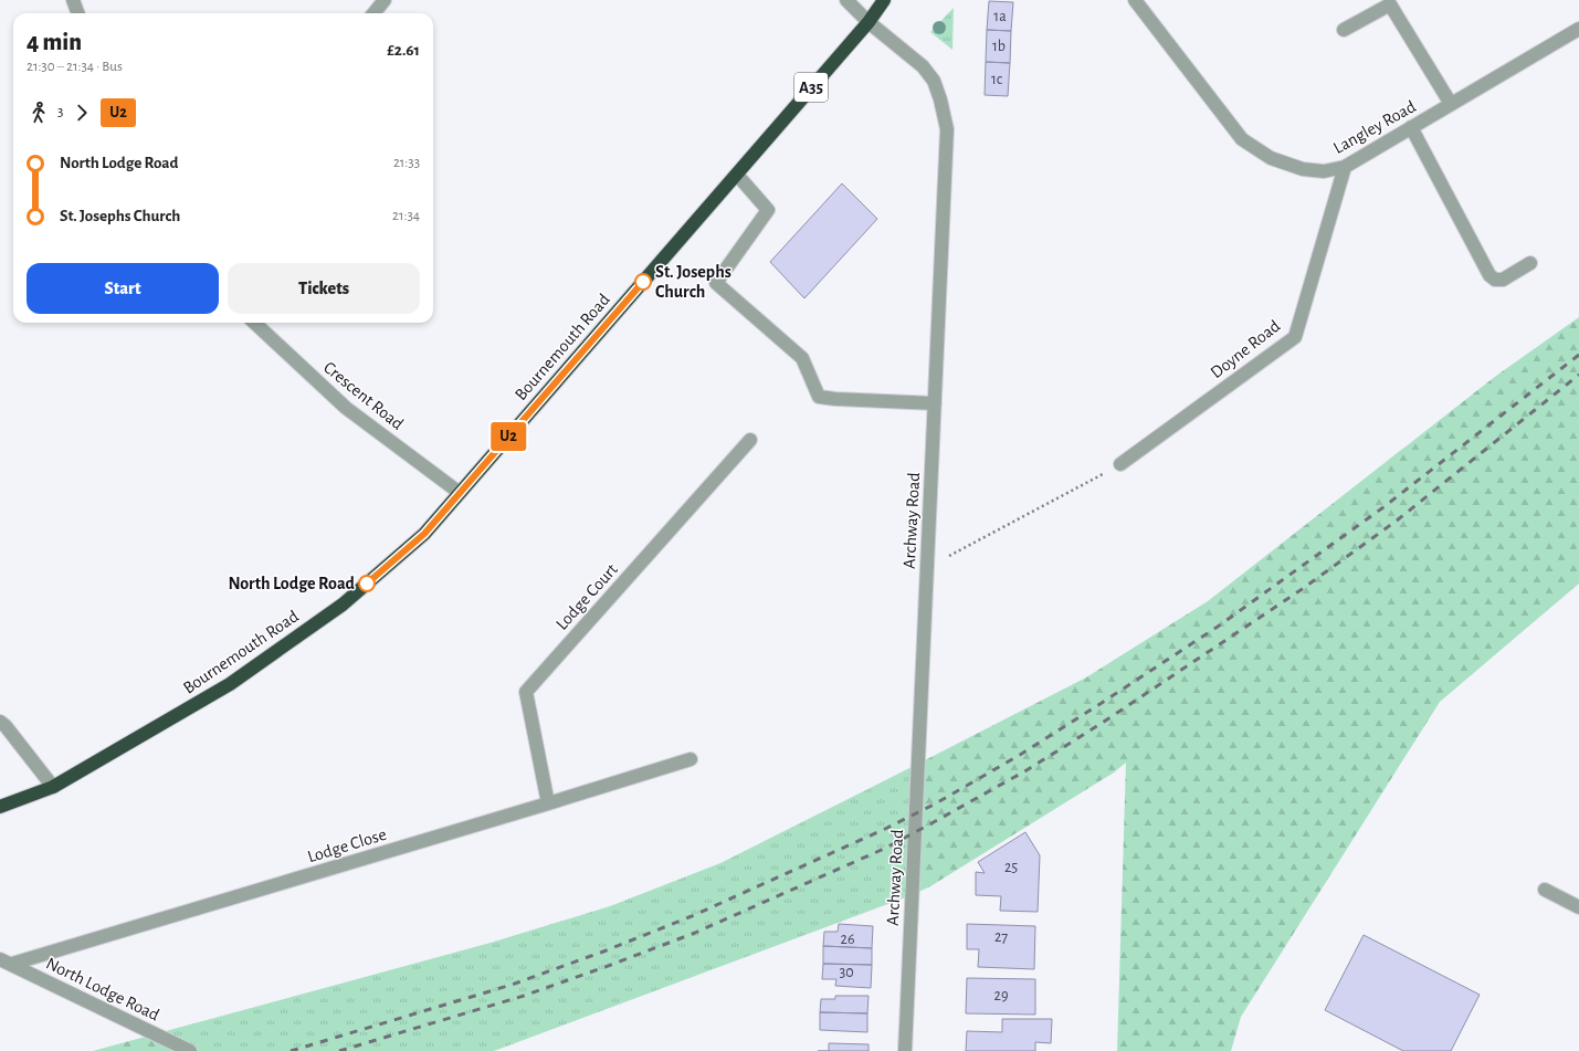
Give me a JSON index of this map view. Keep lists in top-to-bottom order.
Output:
{
  "streets": {
    "highway": ["A35", "Bournemouth Road"],
    "street": [
      "Langley Road",
      "Doyne Road",
      "Crescent Road",
      "Archway Road",
      "Lodge Court",
      "Lodge Close",
      "North Lodge Road"
    ]
  },
  "crossings": [
    ["Langley Road", "Doyne Road"],
    ["Bournemouth Road", "Crescent Road"],
    ["Bournemouth Road", "Archway Road"],
    ["Lodge Court", "Lodge Close"],
    ["Lodge Close", "North Lodge Road"]
  ],
  "places": ["St. Josephs Church", "North Lodge Road"],
  "lines": ["bus line U2"],
  "house_numbers": [
    "1a",
    "1b",
    "1c",
    "25",
    "27",
    "26",
    "30",
    "29"
  ],
  "page": {
    "on_map": "U2",
    "heading": ["4 min", "21:30 – 21:34 · Bus", "£2.61"],
    "legs": ["3", "U2"],
    "list": [
      {
        "name": "North Lodge Road",
        "value": "21:33"
      },
      {
        "name": "St. Josephs Church",
        "value": "21:34"
      }
    ],
    "buttons": ["Start", "Tickets"]
  }
}
